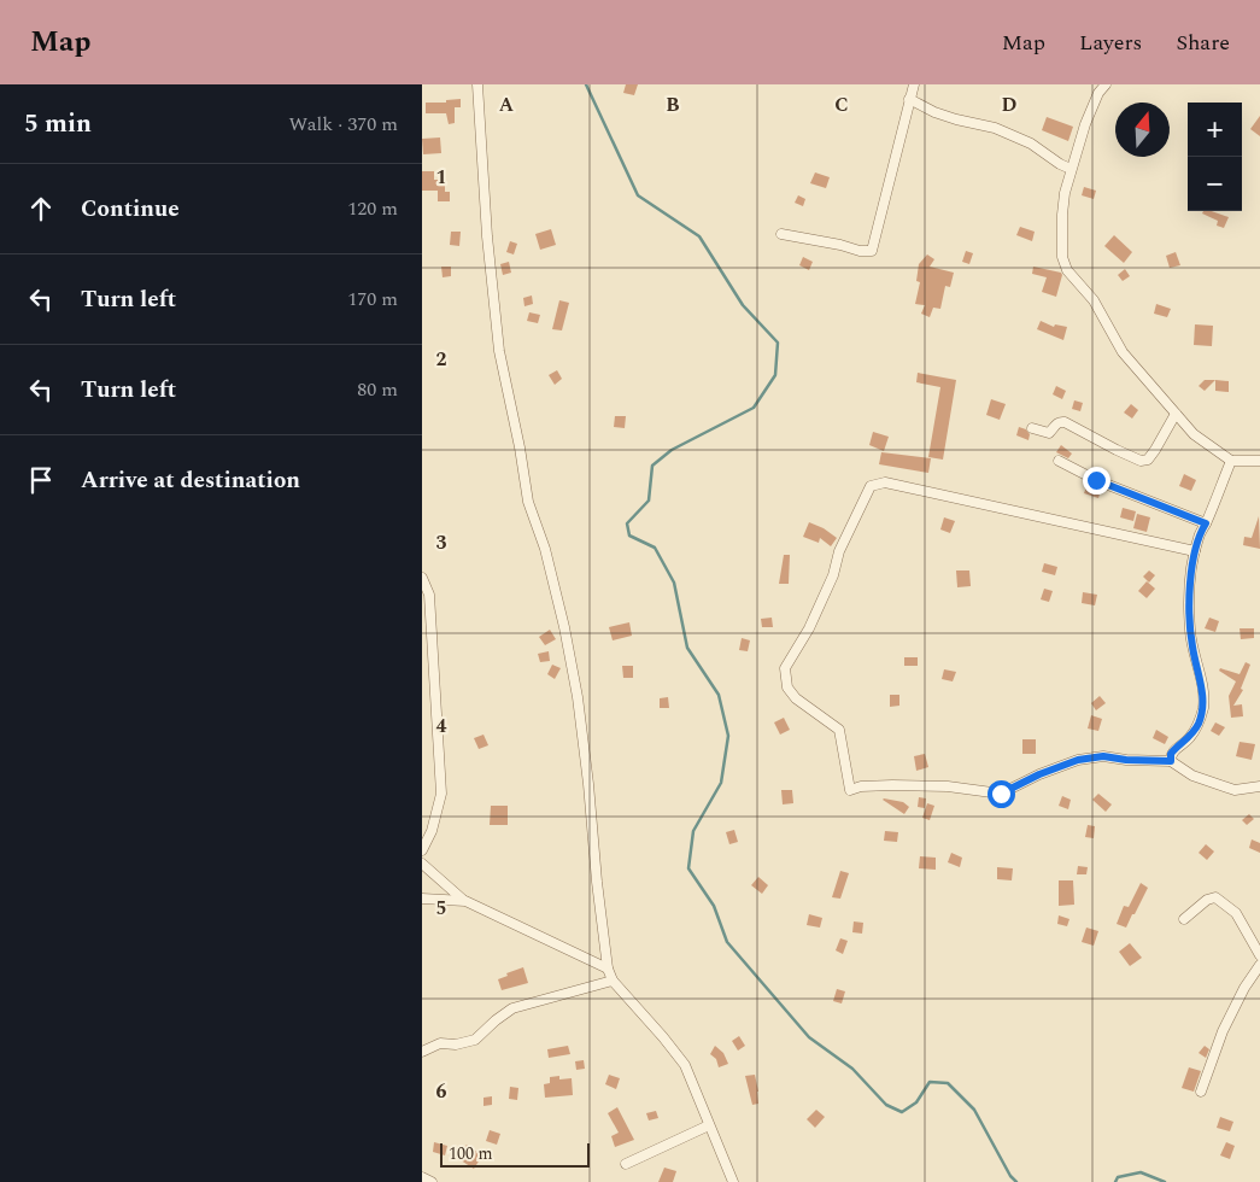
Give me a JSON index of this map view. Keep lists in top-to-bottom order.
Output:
{
  "scale_bar": "100 m",
  "north": "top",
  "page": {
    "header": "Map",
    "nav": ["Map", "Layers", "Share"],
    "heading": ["5 min", "Walk · 370 m"],
    "map_buttons": ["+", "−"],
    "list": [
      ["Continue", "120 m"],
      ["Turn left", "170 m"],
      ["Turn left", "80 m"],
      "Arrive at destination"
    ],
    "scale": "100 m"
  },
  "grid": {
    "columns": [
      "A",
      "B",
      "C",
      "D"
    ],
    "rows": [
      "1",
      "2",
      "3",
      "4",
      "5",
      "6"
    ]
  }
}
